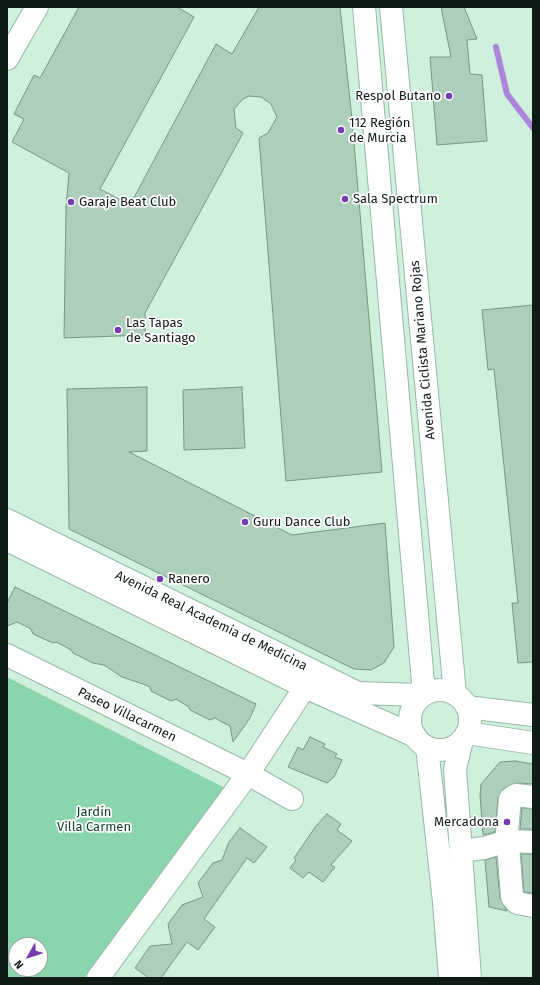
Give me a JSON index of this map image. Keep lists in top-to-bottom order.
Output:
{
  "streets": {
    "main road": ["Avenida Ciclista Mariano Rojas", "Avenida Real Academia de Medicina", "Paseo Villacarmen"]
  },
  "crossings": [
    ["Avenida Ciclista Mariano Rojas", "Avenida Real Academia de Medicina"]
  ],
  "parks": ["Jardín Villa Carmen"],
  "places": [
    "Respol Butano",
    "112 Región de Murcia",
    "Sala Spectrum",
    "Garaje Beat Club",
    "Las Tapas de Santiago",
    "Guru Dance Club",
    "Ranero",
    "Mercadona"
  ],
  "north": "bottom left"
}
